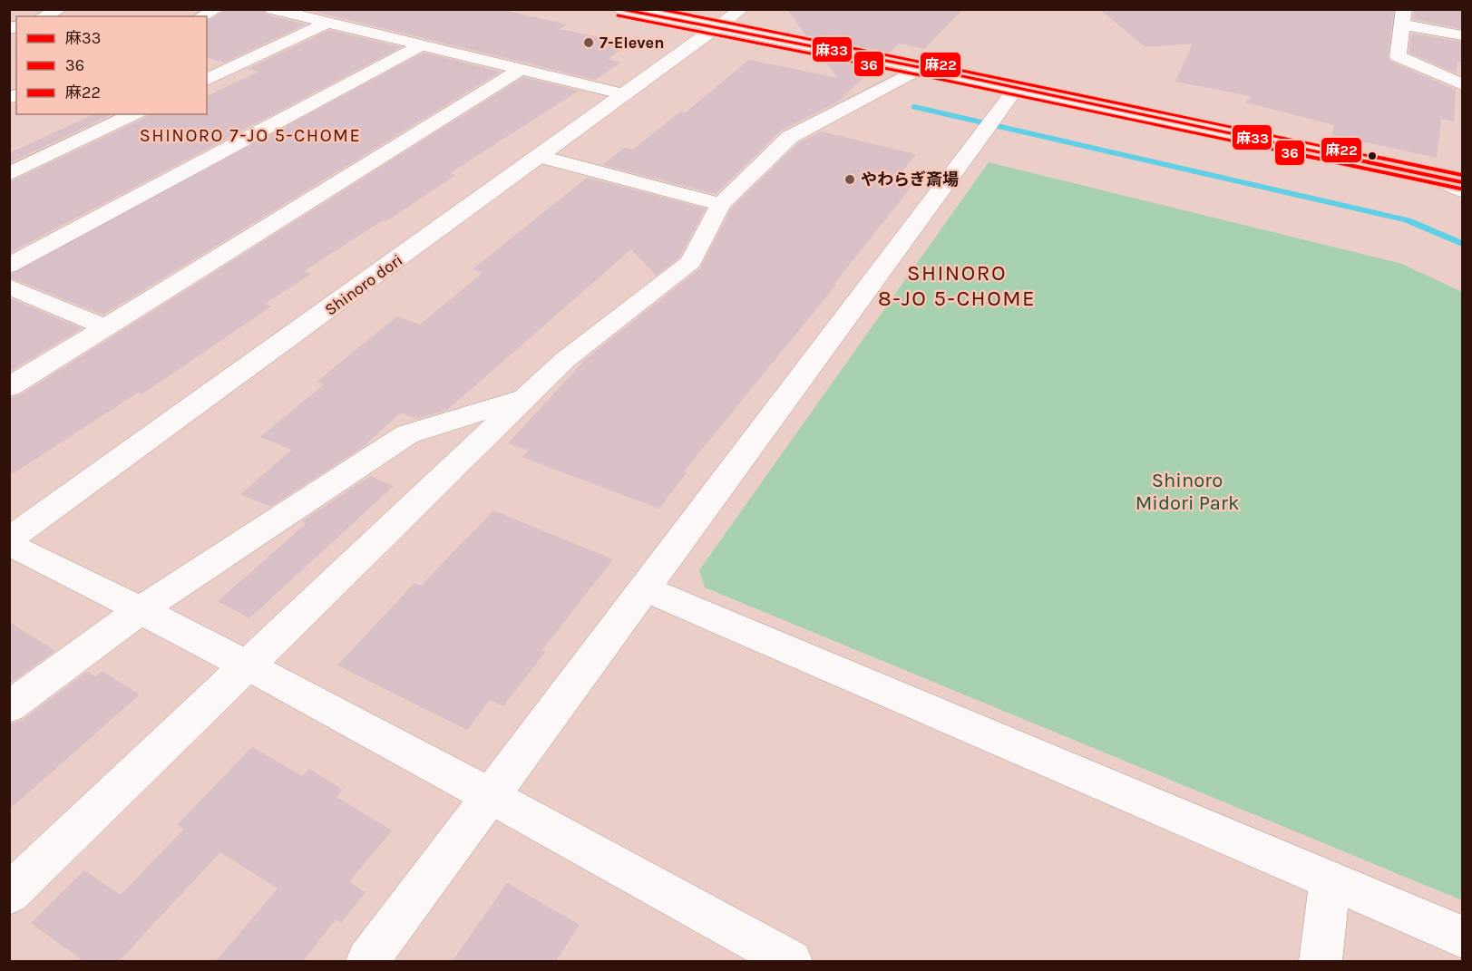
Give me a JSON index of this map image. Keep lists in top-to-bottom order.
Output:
{
  "streets": {
    "street": ["Shinoro dori"]
  },
  "districts": ["SHINORO 7-JO 5-CHOME", "SHINORO 8-JO 5-CHOME"],
  "parks": ["Shinoro Midori Park"],
  "places": ["7-Eleven", "やわらぎ斎場"],
  "lines": ["transit line 麻33", "transit line 麻22", "transit line 36"],
  "legend": ["麻33", "36", "麻22"]
}
